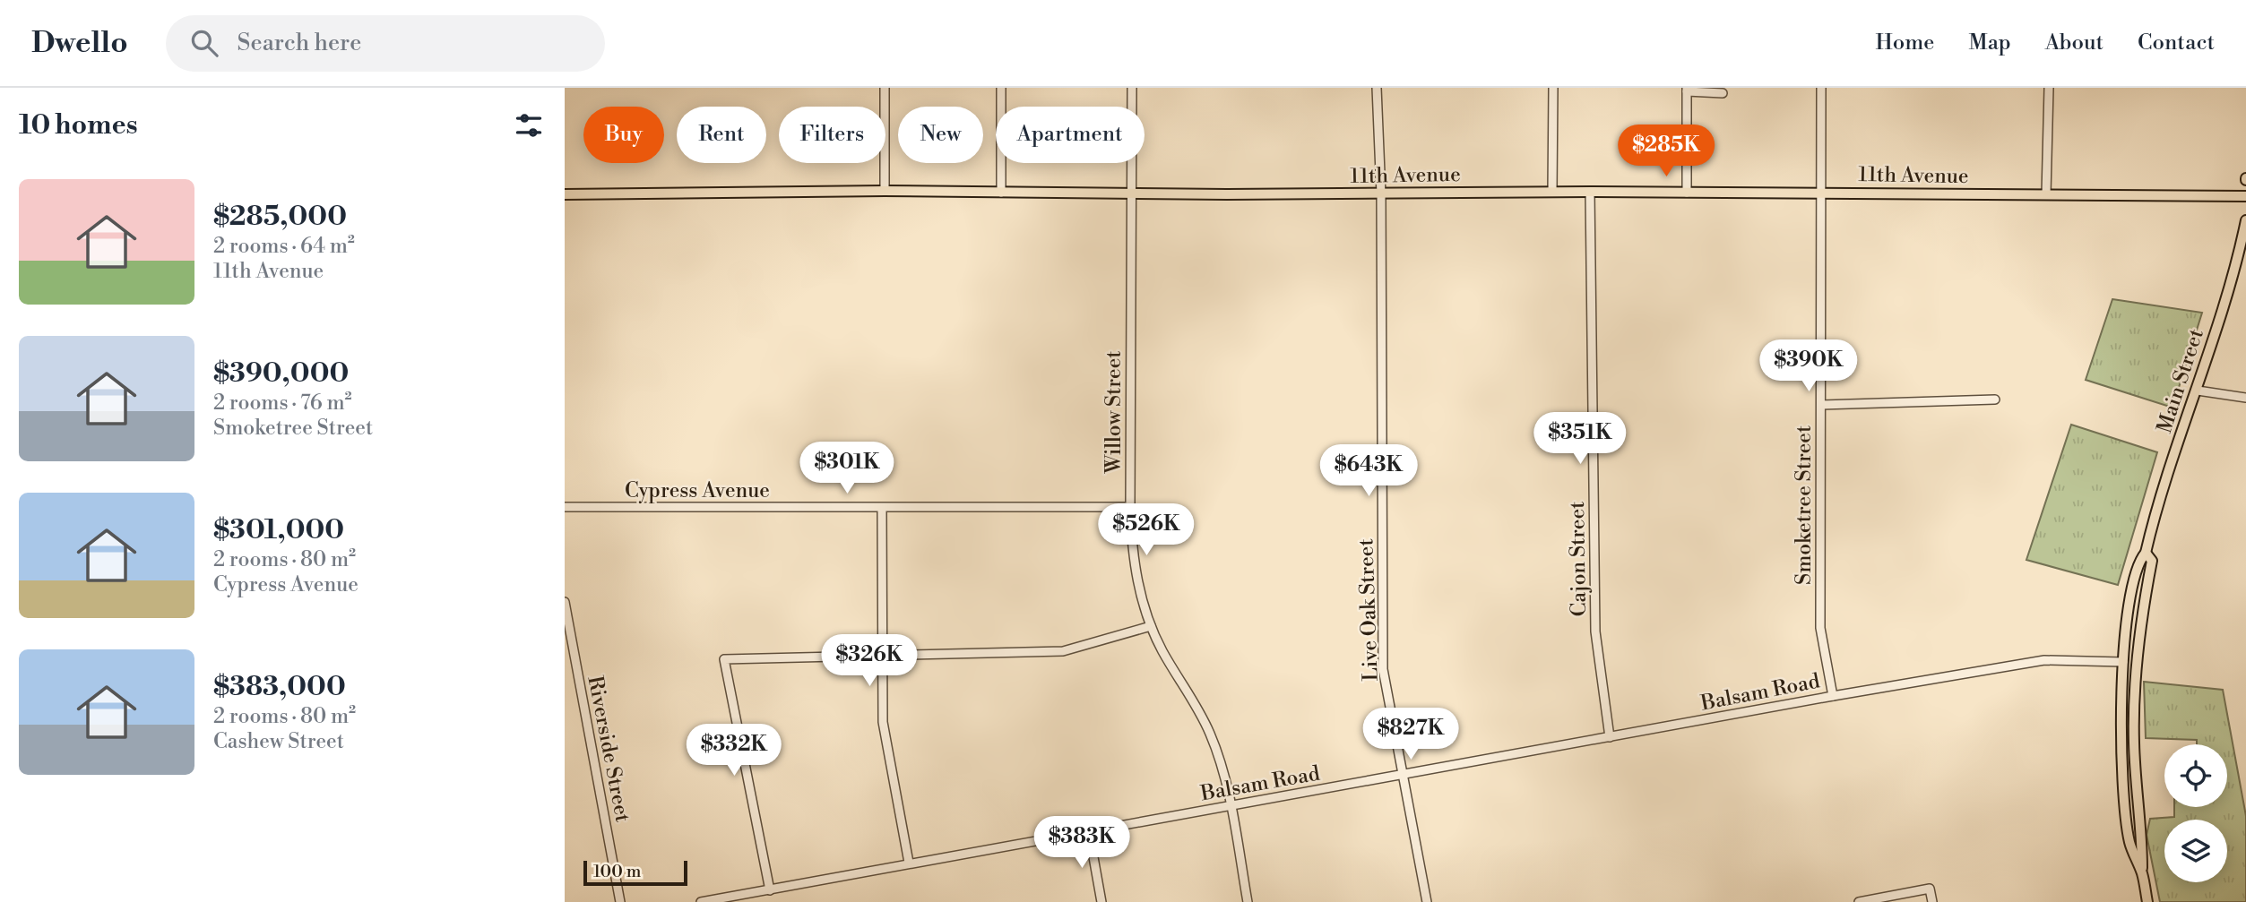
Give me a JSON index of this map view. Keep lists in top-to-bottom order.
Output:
{
  "streets": {
    "main road": ["11th Avenue", "Main Street"],
    "street": [
      "Willow Street",
      "Cypress Avenue",
      "Smoketree Street",
      "Cajon Street",
      "Live Oak Street",
      "Balsam Road",
      "Riverside Street"
    ]
  },
  "crossings": [
    ["11th Avenue", "Willow Street"],
    ["11th Avenue", "Smoketree Street"],
    ["11th Avenue", "Cajon Street"],
    ["11th Avenue", "Live Oak Street"],
    ["Main Street", "Balsam Road"],
    ["Willow Street", "Cypress Avenue"],
    ["Willow Street", "Balsam Road"],
    ["Smoketree Street", "Balsam Road"],
    ["Cajon Street", "Balsam Road"],
    ["Live Oak Street", "Balsam Road"]
  ],
  "scale_bar": "100 m",
  "page": {
    "header": "Dwello",
    "search": "Search here",
    "nav": [
      "Home",
      "Map",
      "About",
      "Contact"
    ],
    "heading": "10 homes",
    "chip": [
      "Buy",
      "Rent",
      "Filters",
      "New",
      "Apartment"
    ],
    "price": [
      "$285K",
      "$390K",
      "$351K",
      "$301K",
      "$643K",
      "$526K",
      "$326K",
      "$827K",
      "$332K",
      "$383K"
    ],
    "list": [
      {
        "name": "$285,000",
        "note": "2 rooms · 64 m² · 11th Avenue"
      },
      {
        "name": "$390,000",
        "note": "2 rooms · 76 m² · Smoketree Street"
      },
      {
        "name": "$301,000",
        "note": "2 rooms · 80 m² · Cypress Avenue"
      },
      {
        "name": "$383,000",
        "note": "2 rooms · 80 m² · Cashew Street"
      }
    ],
    "scale": "100 m"
  }
}
